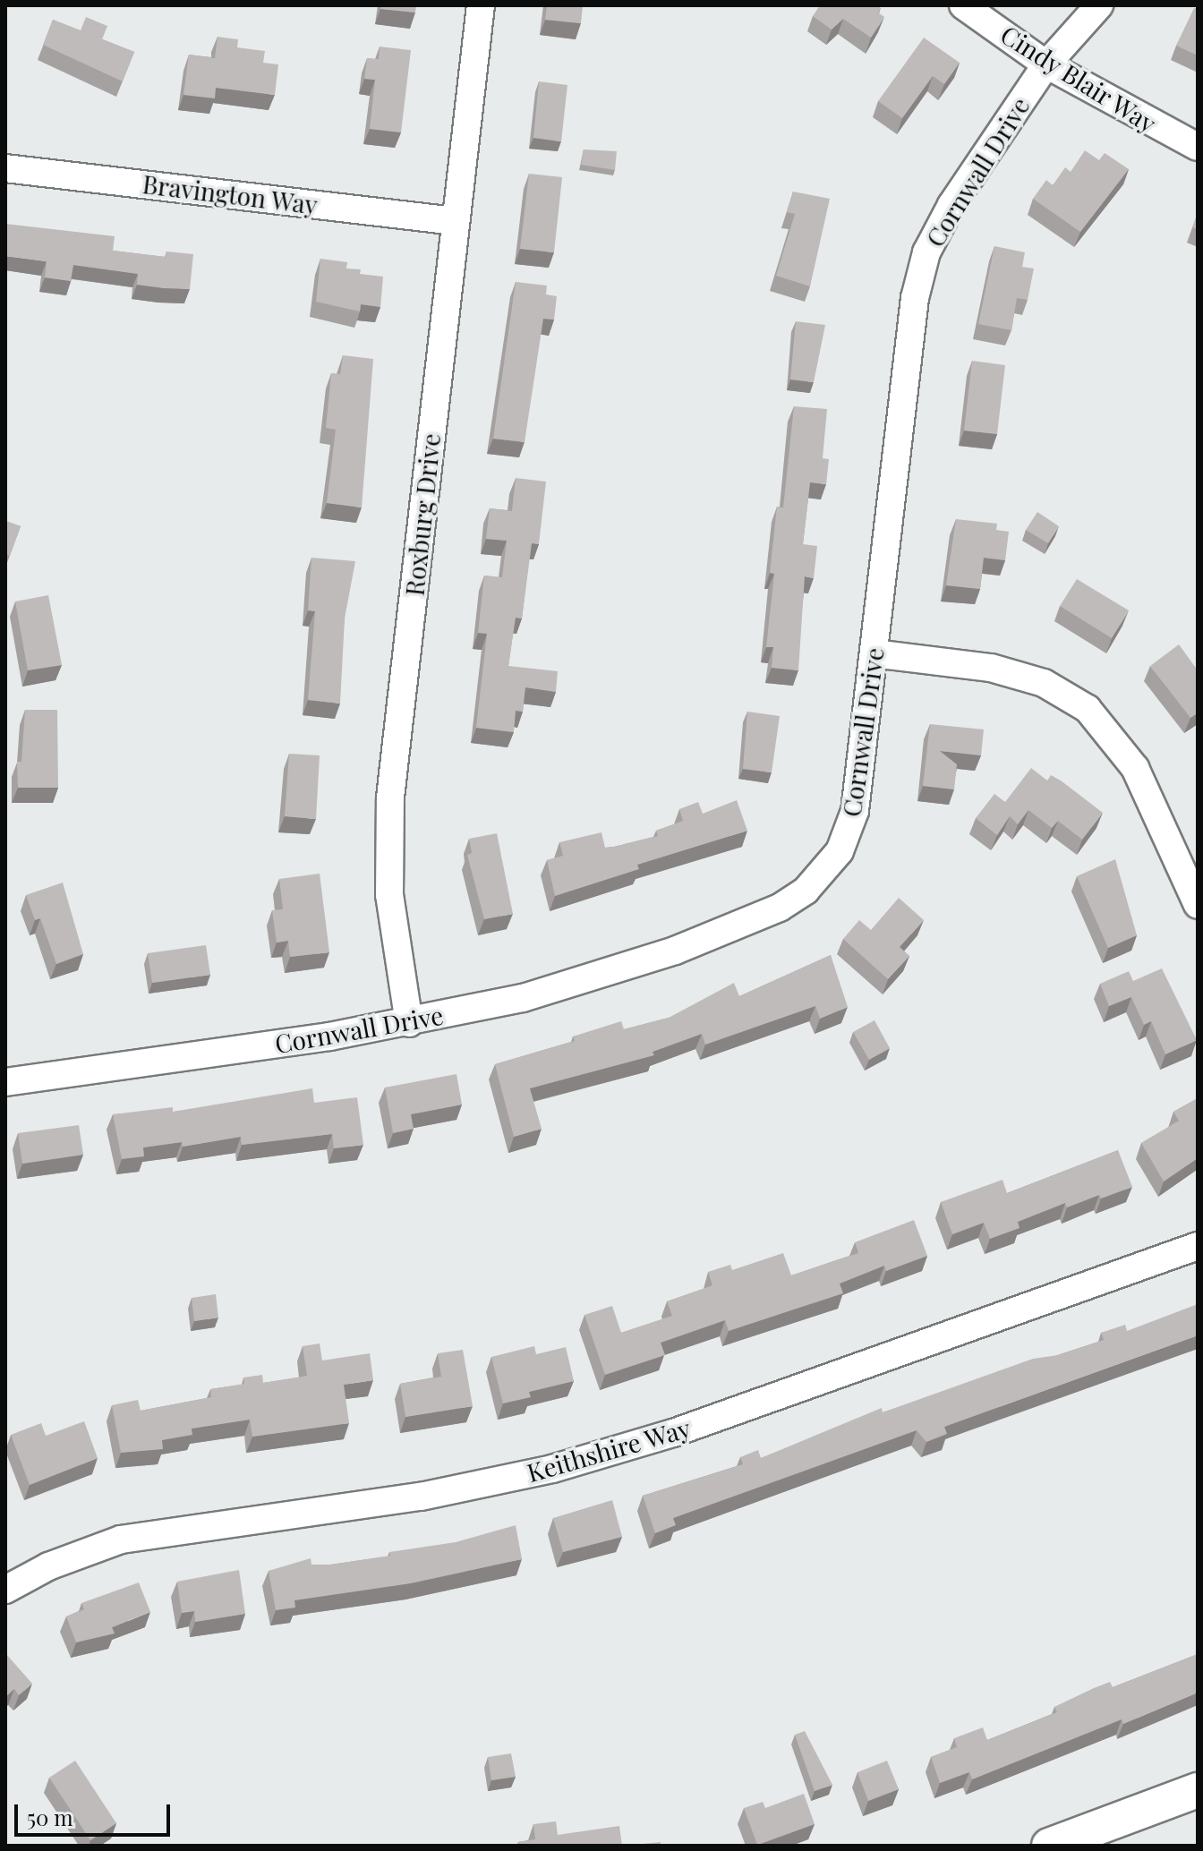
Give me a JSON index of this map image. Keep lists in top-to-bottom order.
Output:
{
  "streets": {
    "street": [
      "Cindy Blair Way",
      "Cornwall Drive",
      "Bravington Way",
      "Roxburg Drive",
      "Keithshire Way"
    ]
  },
  "crossings": [
    ["Cindy Blair Way", "Cornwall Drive"],
    ["Cornwall Drive", "Roxburg Drive"],
    ["Bravington Way", "Roxburg Drive"]
  ],
  "scale_bar": "50 m"
}
